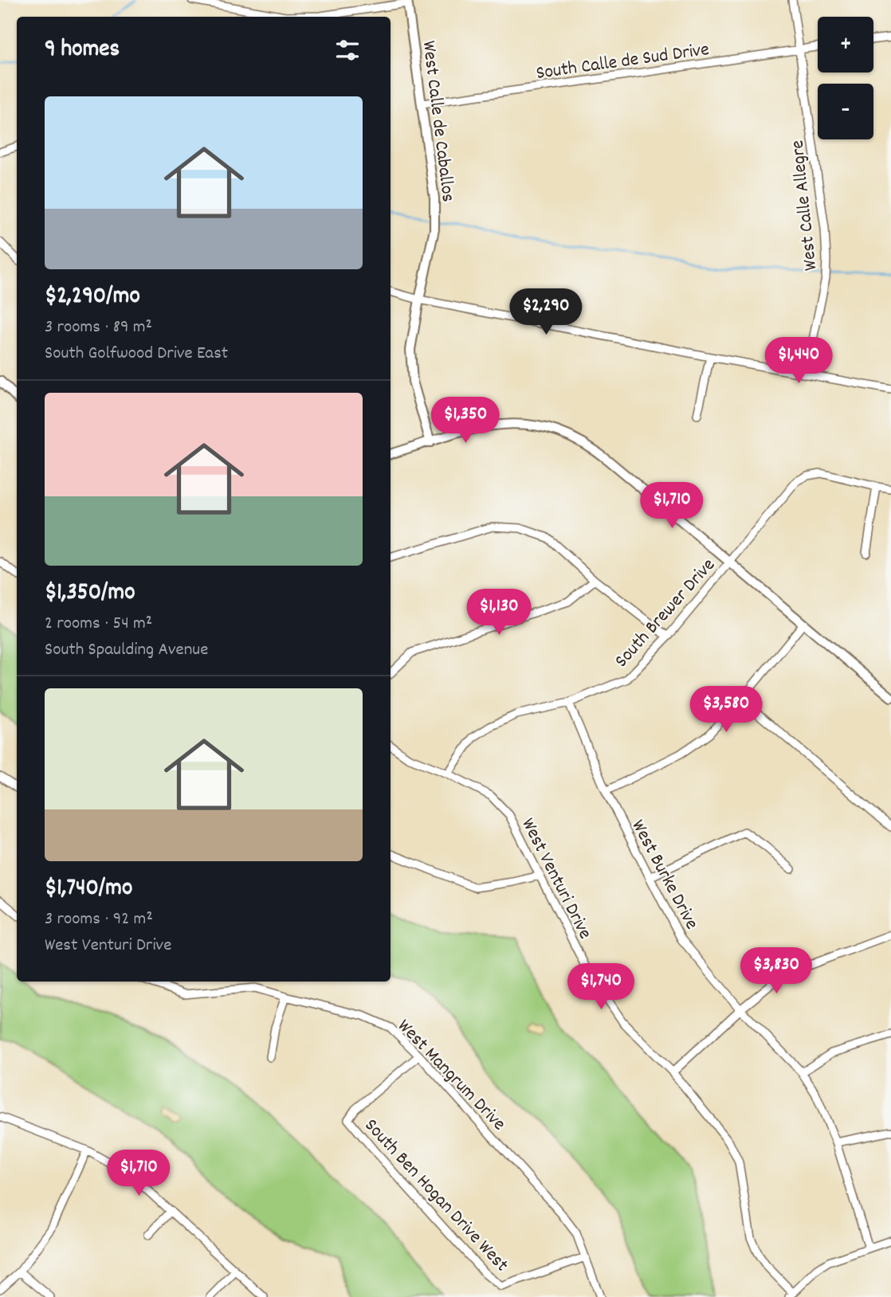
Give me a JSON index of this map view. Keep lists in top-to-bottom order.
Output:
{
  "streets": {
    "street": [
      "South Calle de Sud Drive",
      "West Calle de Caballos",
      "West Calle Allegre",
      "South Brewer Drive",
      "West Burke Drive",
      "West Venturi Drive",
      "West Mangrum Drive",
      "South Ben Hogan Drive West"
    ]
  },
  "crossings": [
    ["South Calle de Sud Drive", "West Calle de Caballos"],
    ["South Calle de Sud Drive", "West Calle Allegre"],
    ["South Brewer Drive", "West Burke Drive"],
    ["South Brewer Drive", "West Venturi Drive"],
    ["West Mangrum Drive", "South Ben Hogan Drive West"]
  ],
  "page": {
    "map_buttons": ["+", "−"],
    "heading": "9 homes",
    "list": [
      {
        "name": "$2,290/mo",
        "note": "3 rooms · 89 m² · South Golfwood Drive East"
      },
      {
        "name": "$1,350/mo",
        "note": "2 rooms · 54 m² · South Spaulding Avenue"
      },
      {
        "name": "$1,740/mo",
        "note": "3 rooms · 92 m² · West Venturi Drive"
      }
    ],
    "price": [
      "$2,290",
      "$1,440",
      "$1,350",
      "$1,710",
      "$1,130",
      "$3,580",
      "$3,830",
      "$1,740",
      "$1,710"
    ]
  }
}
